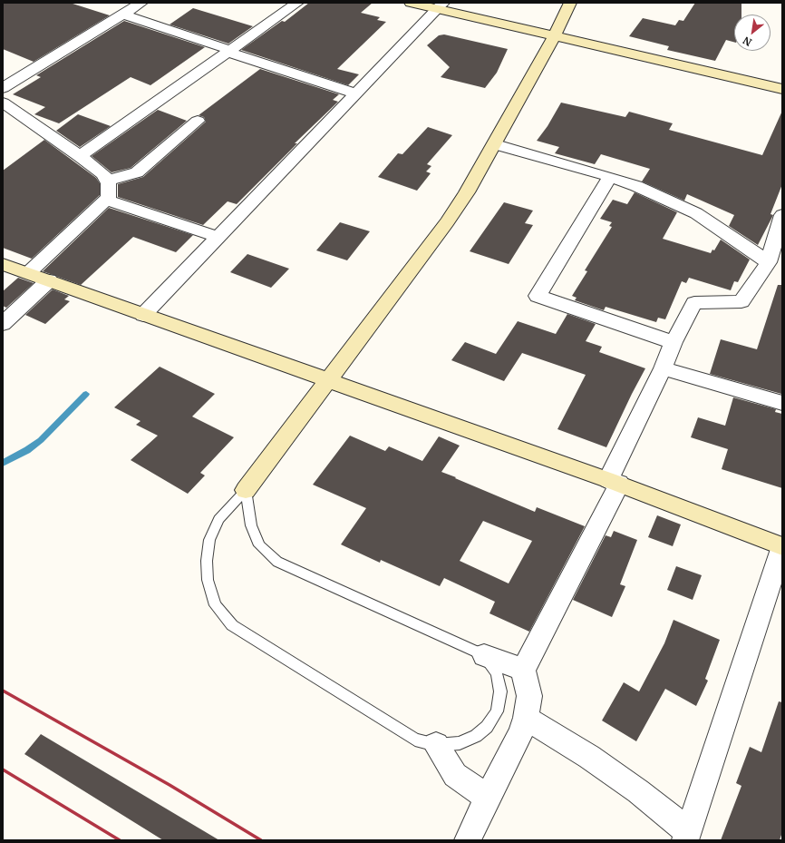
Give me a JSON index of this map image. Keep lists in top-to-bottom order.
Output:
{
  "north": "bottom left"
}
